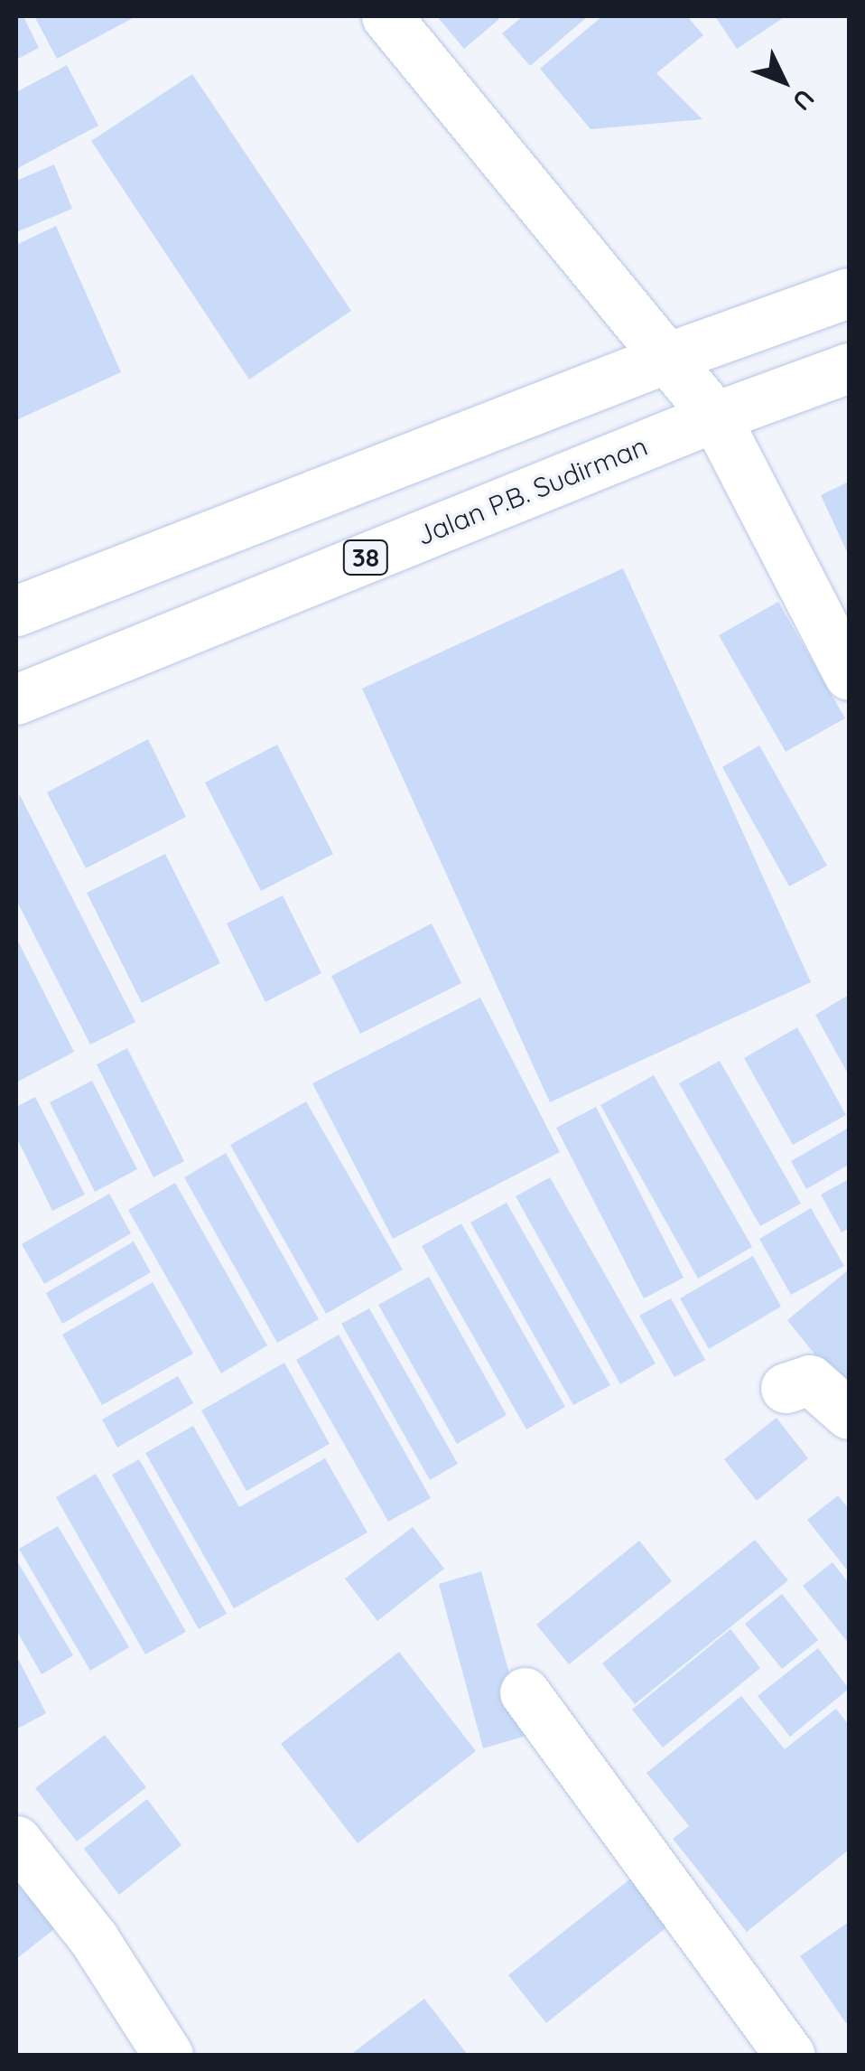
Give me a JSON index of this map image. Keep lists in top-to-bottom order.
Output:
{
  "streets": {
    "main road": ["Jalan P.B. Sudirman", "38"]
  },
  "north": "bottom right"
}
